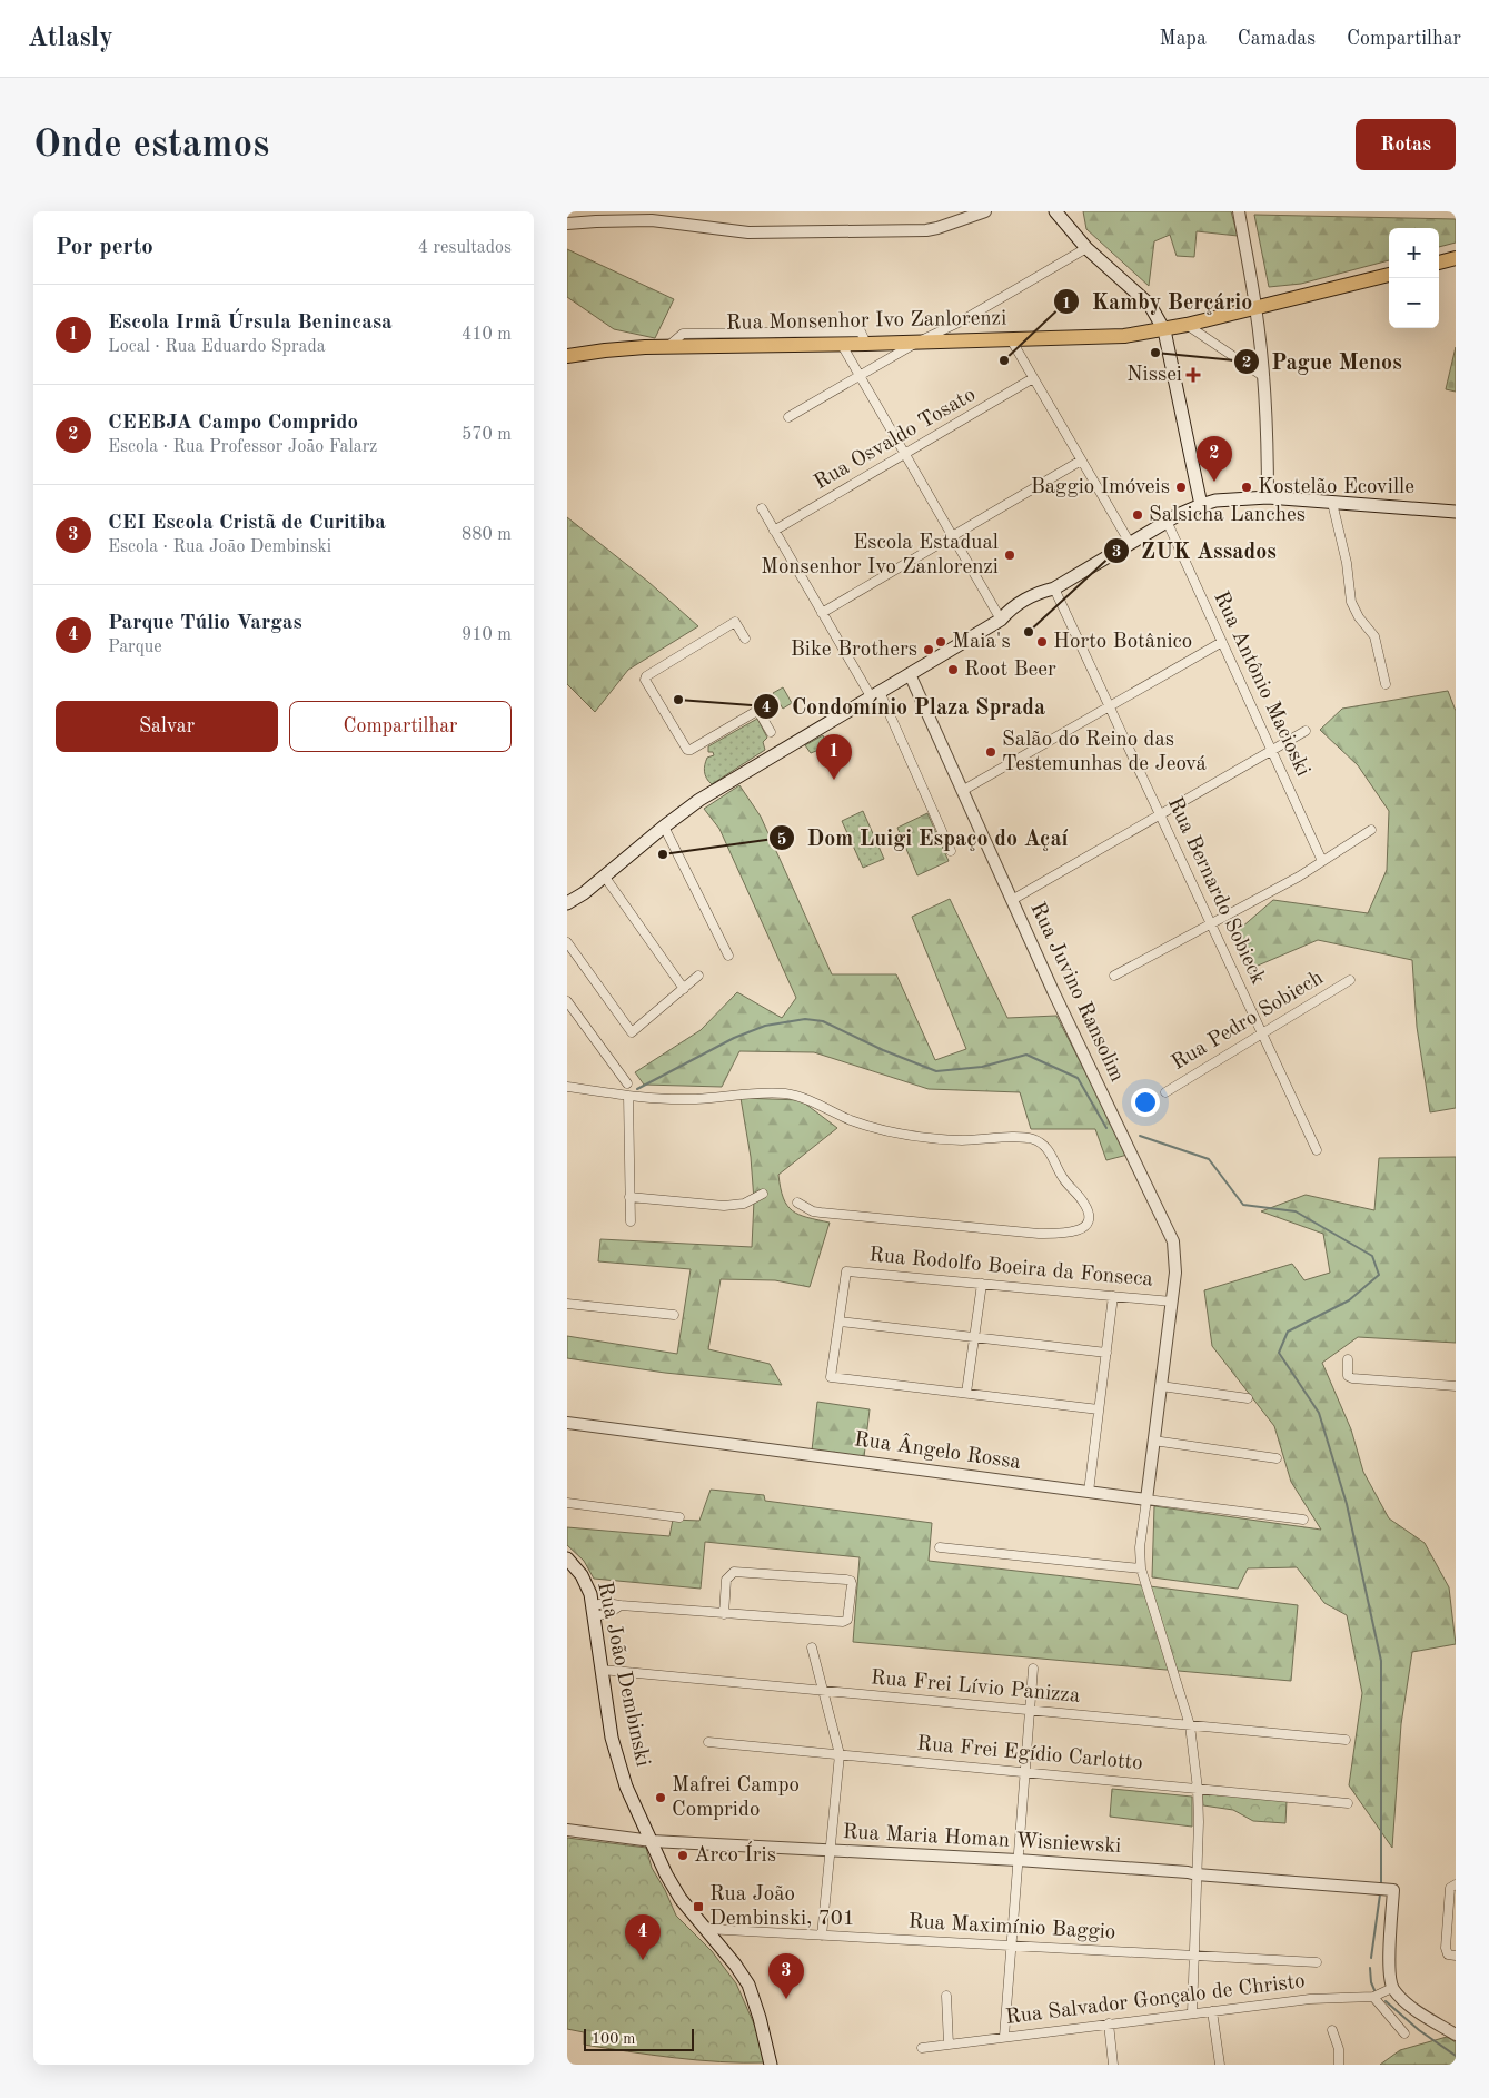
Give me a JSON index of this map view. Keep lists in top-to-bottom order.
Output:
{
  "streets": {
    "main road": ["Rua Monsenhor Ivo Zanlorenzi", "Rua João Dembinski"],
    "street": [
      "Rua Osvaldo Tosato",
      "Rua Antônio Macioski",
      "Rua Bernardo Sobieck",
      "Rua Juvino Ransolim",
      "Rua Pedro Sobiech",
      "Rua Rodolfo Boeira da Fonseca",
      "Rua Ângelo Rossa",
      "Rua Frei Lívio Panizza",
      "Rua Frei Egídio Carlotto",
      "Rua Maria Homan Wisniewski",
      "Rua Maximínio Baggio",
      "Rua Salvador Gonçalo de Christo"
    ]
  },
  "crossings": [
    ["Rua Bernardo Sobieck", "Rua Pedro Sobiech"],
    ["Rua Juvino Ransolim", "Rua Rodolfo Boeira da Fonseca"],
    ["Rua Juvino Ransolim", "Rua Ângelo Rossa"],
    ["Rua João Dembinski", "Rua Frei Lívio Panizza"],
    ["Rua João Dembinski", "Rua Maria Homan Wisniewski"],
    ["Rua João Dembinski", "Rua Maximínio Baggio"],
    ["Rua Maria Homan Wisniewski", "Rua Salvador Gonçalo de Christo"]
  ],
  "places": {
    "other": [
      "Pague Menos",
      "Kamby Berçário",
      "Baggio Imóveis",
      "Kostelão Ecoville",
      "Salsicha Lanches",
      "Escola Estadual Monsenhor Ivo Zanlorenzi",
      "ZUK Assados",
      "Maia's",
      "Horto Botânico",
      "Bike Brothers",
      "Root Beer",
      "Condomínio Plaza Sprada",
      "Salão do Reino das Testemunhas de Jeová",
      "Dom Luigi Espaço do Açaí",
      "Mafrei Campo Comprido",
      "Arco Íris"
    ],
    "health": ["Nissei"],
    "transit": ["Rua João Dembinski, 701"]
  },
  "scale_bar": "100 m",
  "page": {
    "header": "Atlasly",
    "nav": ["Mapa", "Camadas", "Compartilhar"],
    "buttons": [
      "Rotas",
      ["Salvar", "Compartilhar"]
    ],
    "title": "Onde estamos",
    "heading": ["Por perto", "4 resultados"],
    "map_buttons": ["+", "−"],
    "list": [
      {
        "mark": "1",
        "name": "Escola Irmã Úrsula Benincasa",
        "note": "Local · Rua Eduardo Sprada",
        "value": "410 m"
      },
      {
        "mark": "2",
        "name": "CEEBJA Campo Comprido",
        "note": "Escola · Rua Professor João Falarz",
        "value": "570 m"
      },
      {
        "mark": "3",
        "name": "CEI Escola Cristã de Curitiba",
        "note": "Escola · Rua João Dembinski",
        "value": "880 m"
      },
      {
        "mark": "4",
        "name": "Parque Túlio Vargas",
        "note": "Parque",
        "value": "910 m"
      }
    ],
    "pins": [
      "2",
      "1",
      "4",
      "3"
    ],
    "scale": "100 m"
  }
}
